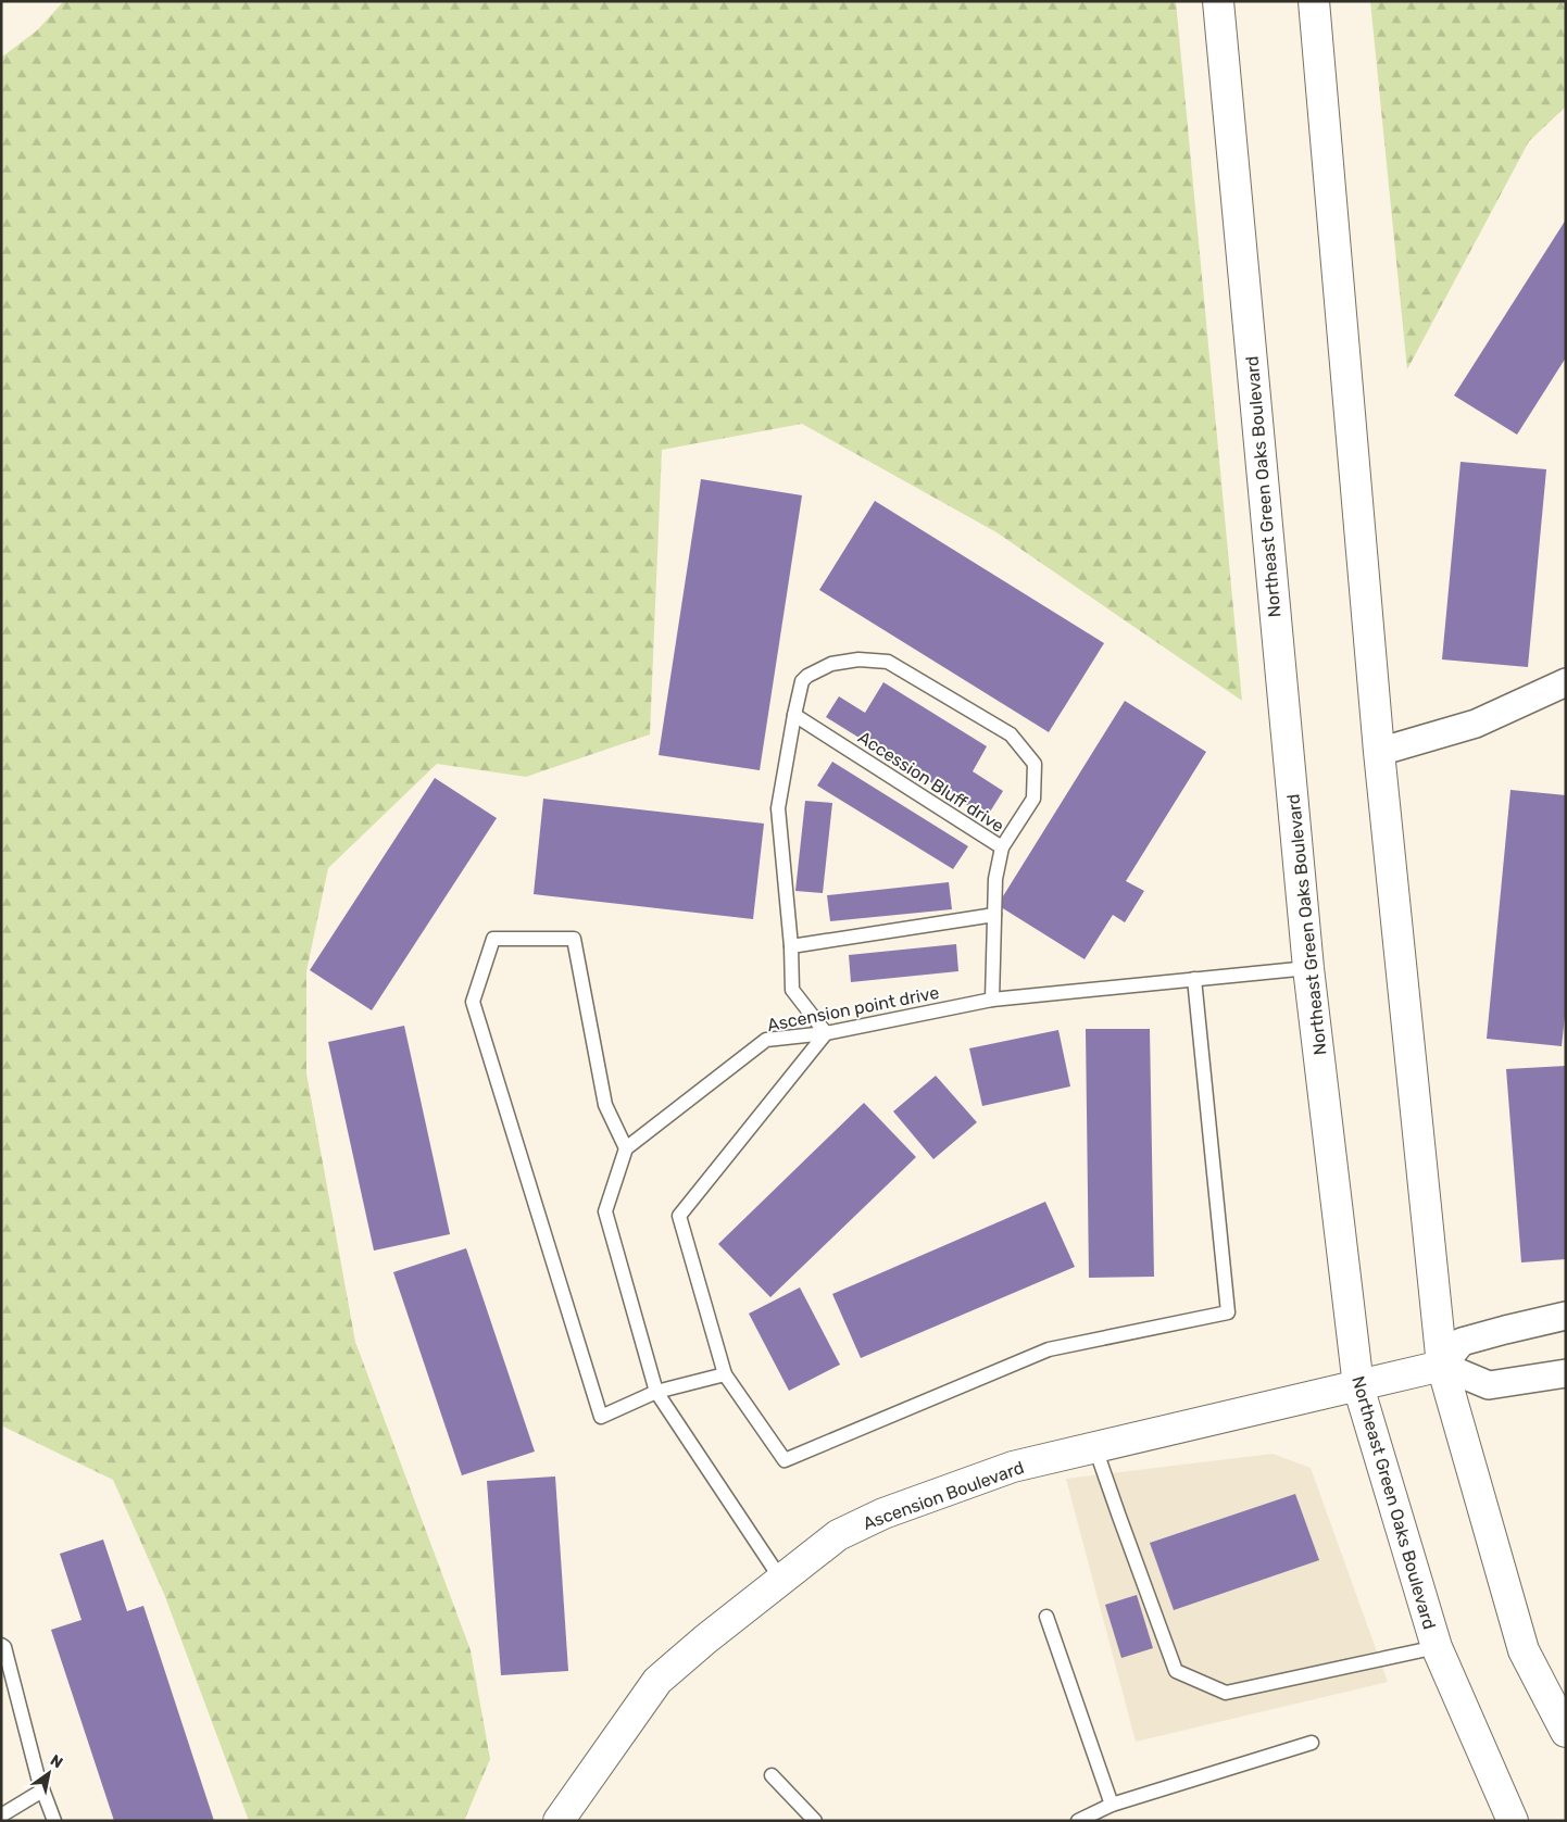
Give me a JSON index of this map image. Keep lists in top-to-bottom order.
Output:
{
  "streets": {
    "main road": ["Northeast Green Oaks Boulevard", "Ascension Boulevard"],
    "lane": ["Accession Bluff drive", "Ascension point drive"]
  },
  "crossings": [
    ["Northeast Green Oaks Boulevard", "Ascension point drive"],
    ["Northeast Green Oaks Boulevard", "Ascension Boulevard"],
    ["Accession Bluff drive", "Ascension point drive"]
  ],
  "north": "top right"
}
